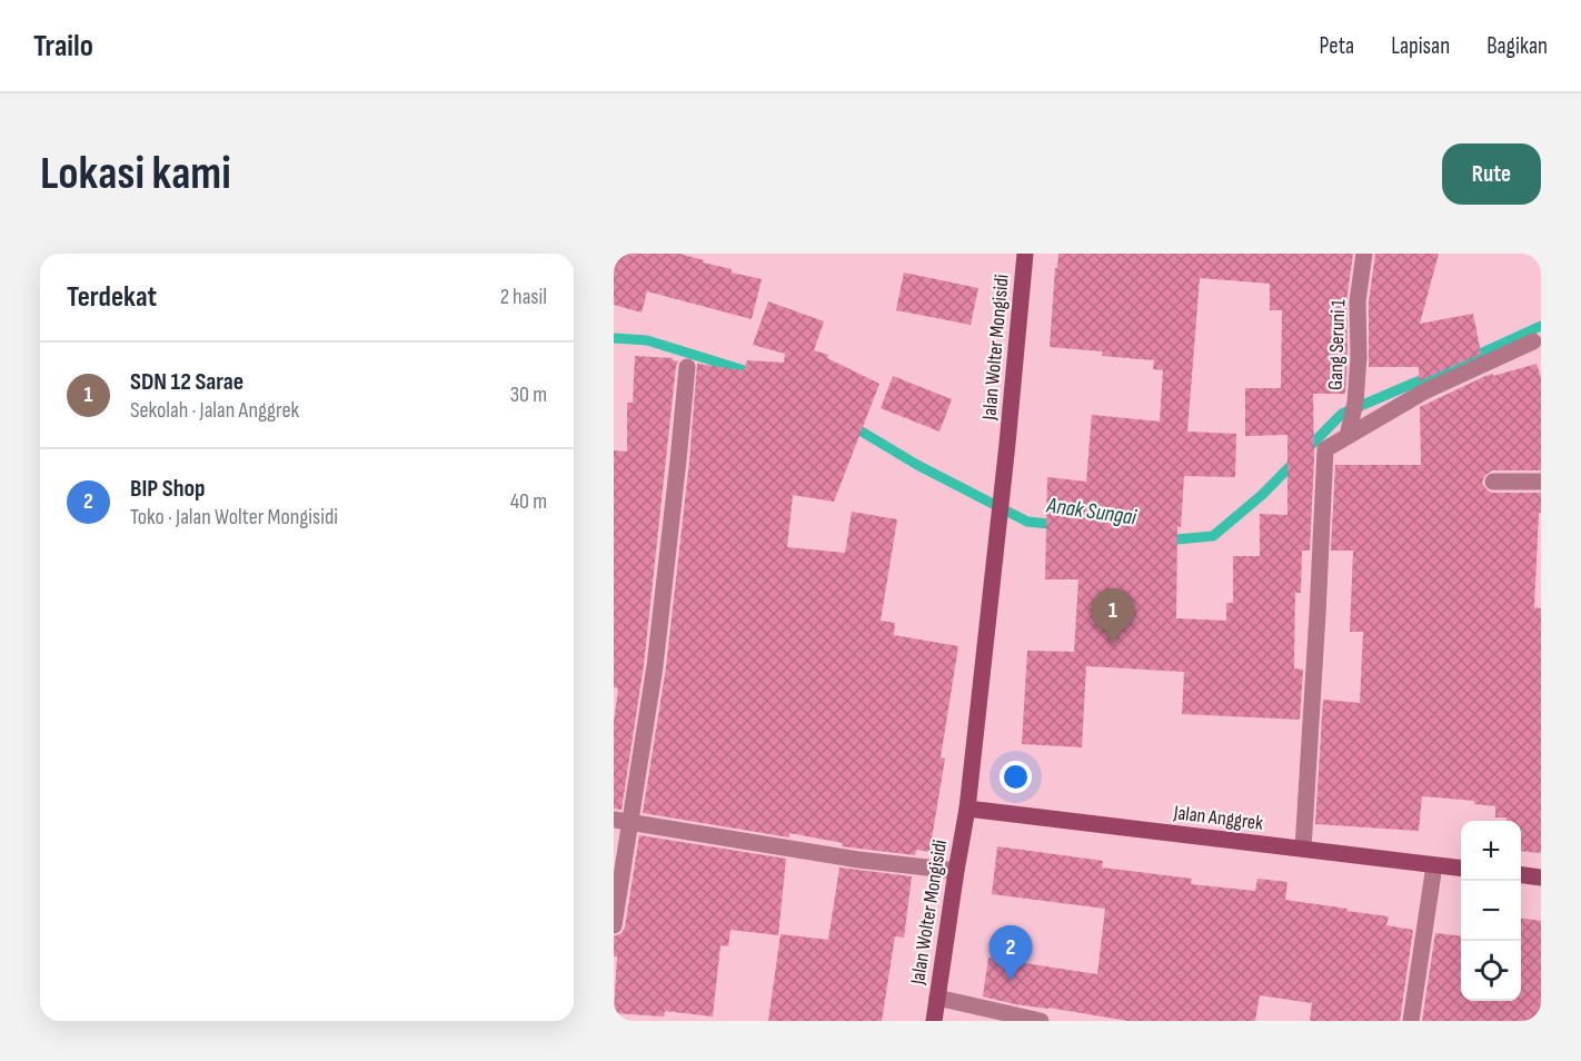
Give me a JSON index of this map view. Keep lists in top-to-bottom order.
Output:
{
  "streets": {
    "street": ["Gang Seruni 1", "Jalan Wolter Mongisidi", "Jalan Anggrek"]
  },
  "crossings": [
    ["Jalan Wolter Mongisidi", "Jalan Anggrek"]
  ],
  "water": ["Anak Sungai"],
  "page": {
    "header": "Trailo",
    "nav": ["Peta", "Lapisan", "Bagikan"],
    "buttons": "Rute",
    "title": "Lokasi kami",
    "heading": ["Terdekat", "2 hasil"],
    "list": [
      {
        "mark": "1",
        "name": "SDN 12 Sarae",
        "note": "Sekolah · Jalan Anggrek",
        "value": "30 m"
      },
      {
        "mark": "2",
        "name": "BIP Shop",
        "note": "Toko · Jalan Wolter Mongisidi",
        "value": "40 m"
      }
    ],
    "pins": ["1", "2"],
    "map_buttons": ["+", "−"]
  }
}
